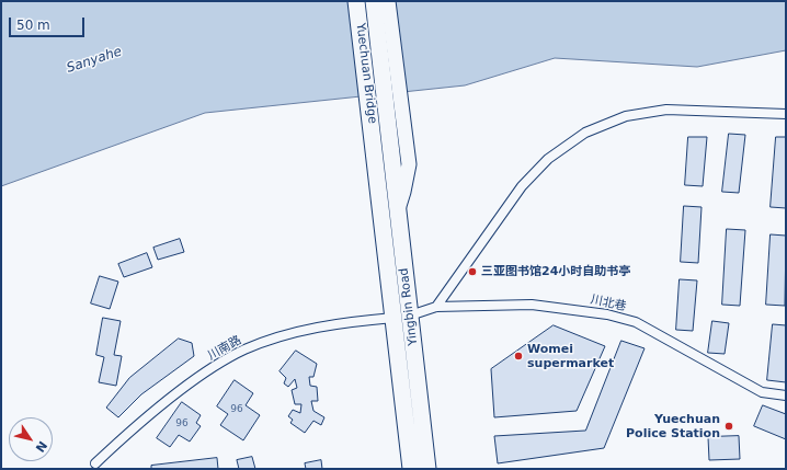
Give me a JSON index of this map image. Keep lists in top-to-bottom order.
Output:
{
  "streets": {
    "highway": ["Yuechuan Bridge", "Yingbin Road"],
    "street": ["川北巷", "川南路"]
  },
  "crossings": [
    ["Yuechuan Bridge", "Yingbin Road"],
    ["川北巷", "Yingbin Road"],
    ["川北巷", "川南路"],
    ["Yingbin Road", "川南路"]
  ],
  "water": ["Sanyahe"],
  "places": ["三亚图书馆24小时自助书亭", "Womei supermarket", "Yuechuan Police Station"],
  "house_numbers": ["96", "96"],
  "scale_bar": "50 m",
  "north": "bottom right"
}
